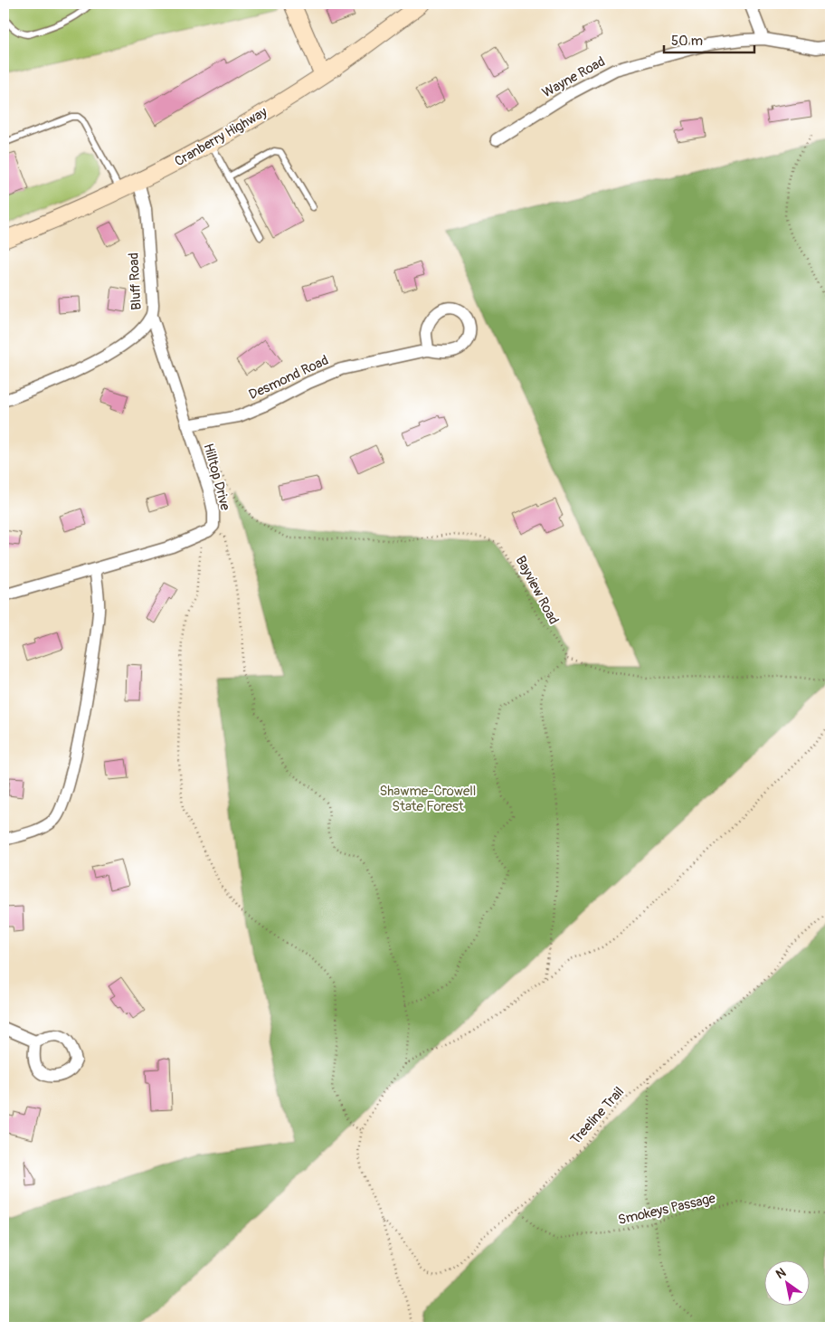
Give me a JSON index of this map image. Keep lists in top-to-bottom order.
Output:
{
  "streets": {
    "main road": ["Cranberry Highway"],
    "street": [
      "Wayne Road",
      "Bluff Road",
      "Desmond Road",
      "Hilltop Drive"
    ],
    "path": ["Bayview Road", "Treeline Trail", "Smokeys Passage"]
  },
  "crossings": [
    ["Cranberry Highway", "Bluff Road"],
    ["Bluff Road", "Hilltop Drive"],
    ["Desmond Road", "Hilltop Drive"],
    ["Hilltop Drive", "Bayview Road"],
    ["Treeline Trail", "Smokeys Passage"]
  ],
  "parks": ["Shawme-Crowell State Forest"],
  "scale_bar": "50 m",
  "north": "top left"
}
